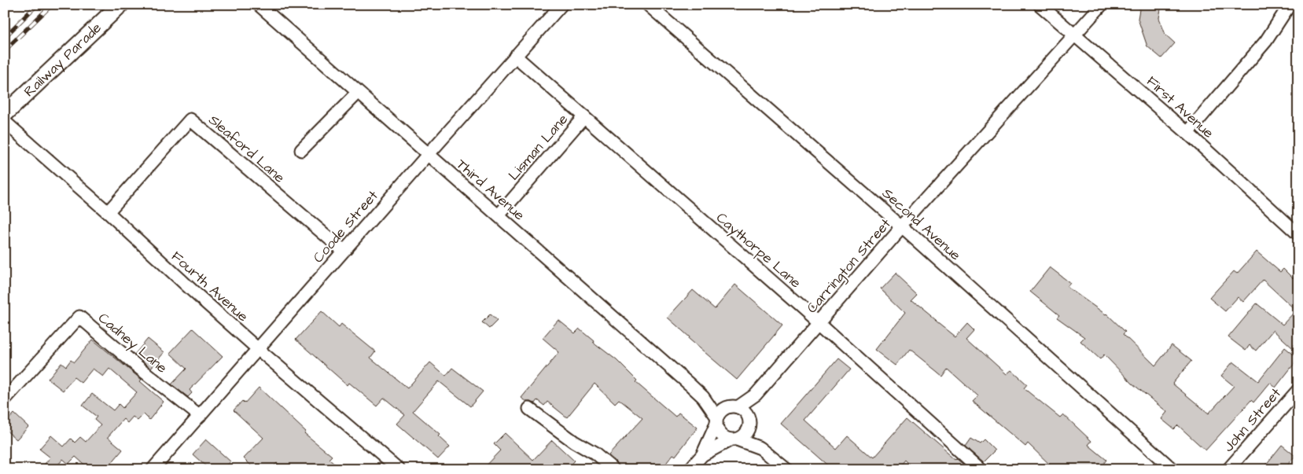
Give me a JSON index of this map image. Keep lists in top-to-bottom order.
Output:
{
  "streets": {
    "main road": ["Railway Parade"],
    "street": [
      "First Avenue",
      "Lisman Lane",
      "Sleaford Lane",
      "Third Avenue",
      "Second Avenue",
      "Coode Street",
      "Caythorpe Lane",
      "Carrington Street",
      "Fourth Avenue",
      "Cadney Lane",
      "John Street"
    ]
  },
  "crossings": [
    ["First Avenue", "Carrington Street"],
    ["Lisman Lane", "Third Avenue"],
    ["Lisman Lane", "Caythorpe Lane"],
    ["Sleaford Lane", "Coode Street"],
    ["Sleaford Lane", "Fourth Avenue"],
    ["Third Avenue", "Coode Street"],
    ["Third Avenue", "Carrington Street"],
    ["Second Avenue", "Carrington Street"],
    ["Coode Street", "Caythorpe Lane"],
    ["Coode Street", "Fourth Avenue"],
    ["Coode Street", "Cadney Lane"],
    ["Caythorpe Lane", "Carrington Street"]
  ]
}
